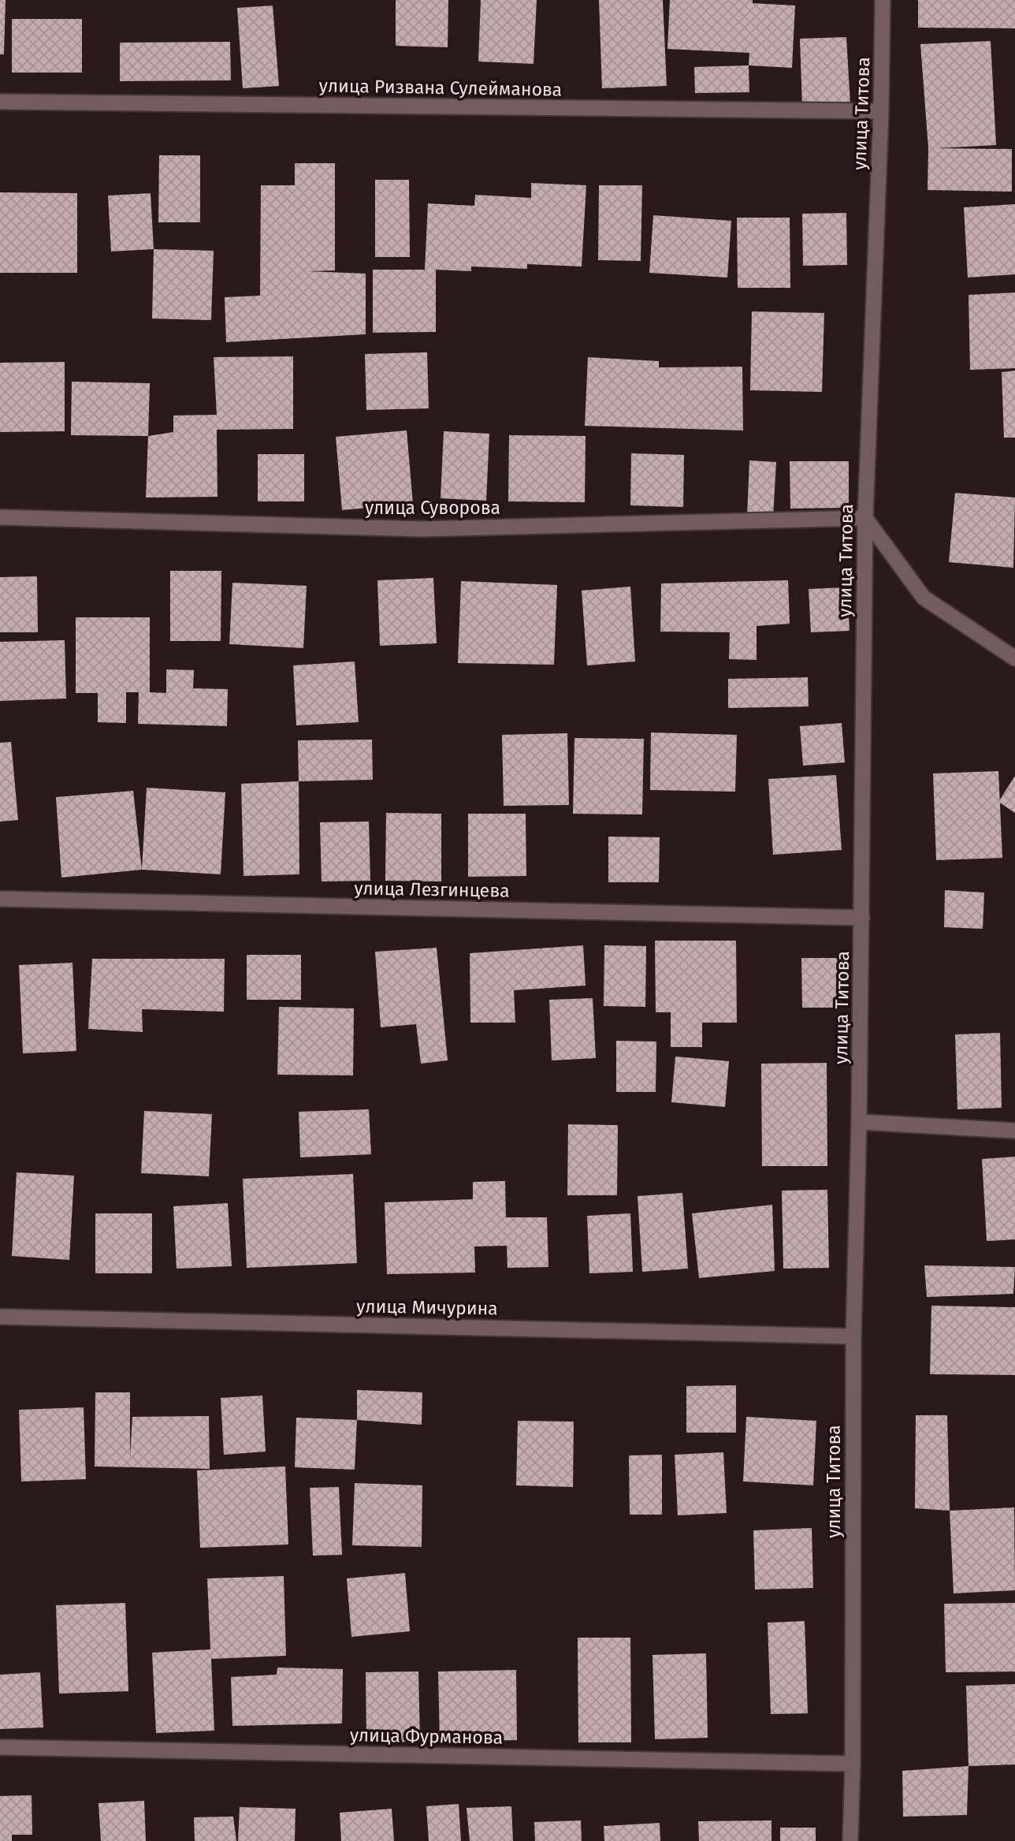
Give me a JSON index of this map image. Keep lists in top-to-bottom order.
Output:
{
  "streets": {
    "street": [
      "улица Ризвана Сулейманова",
      "улица Титова",
      "улица Суворова",
      "улица Лезгинцева",
      "улица Мичурина",
      "улица Фурманова"
    ]
  },
  "crossings": [
    ["улица Ризвана Сулейманова", "улица Титова"],
    ["улица Титова", "улица Суворова"],
    ["улица Титова", "улица Лезгинцева"],
    ["улица Титова", "улица Мичурина"],
    ["улица Титова", "улица Фурманова"]
  ]
}
